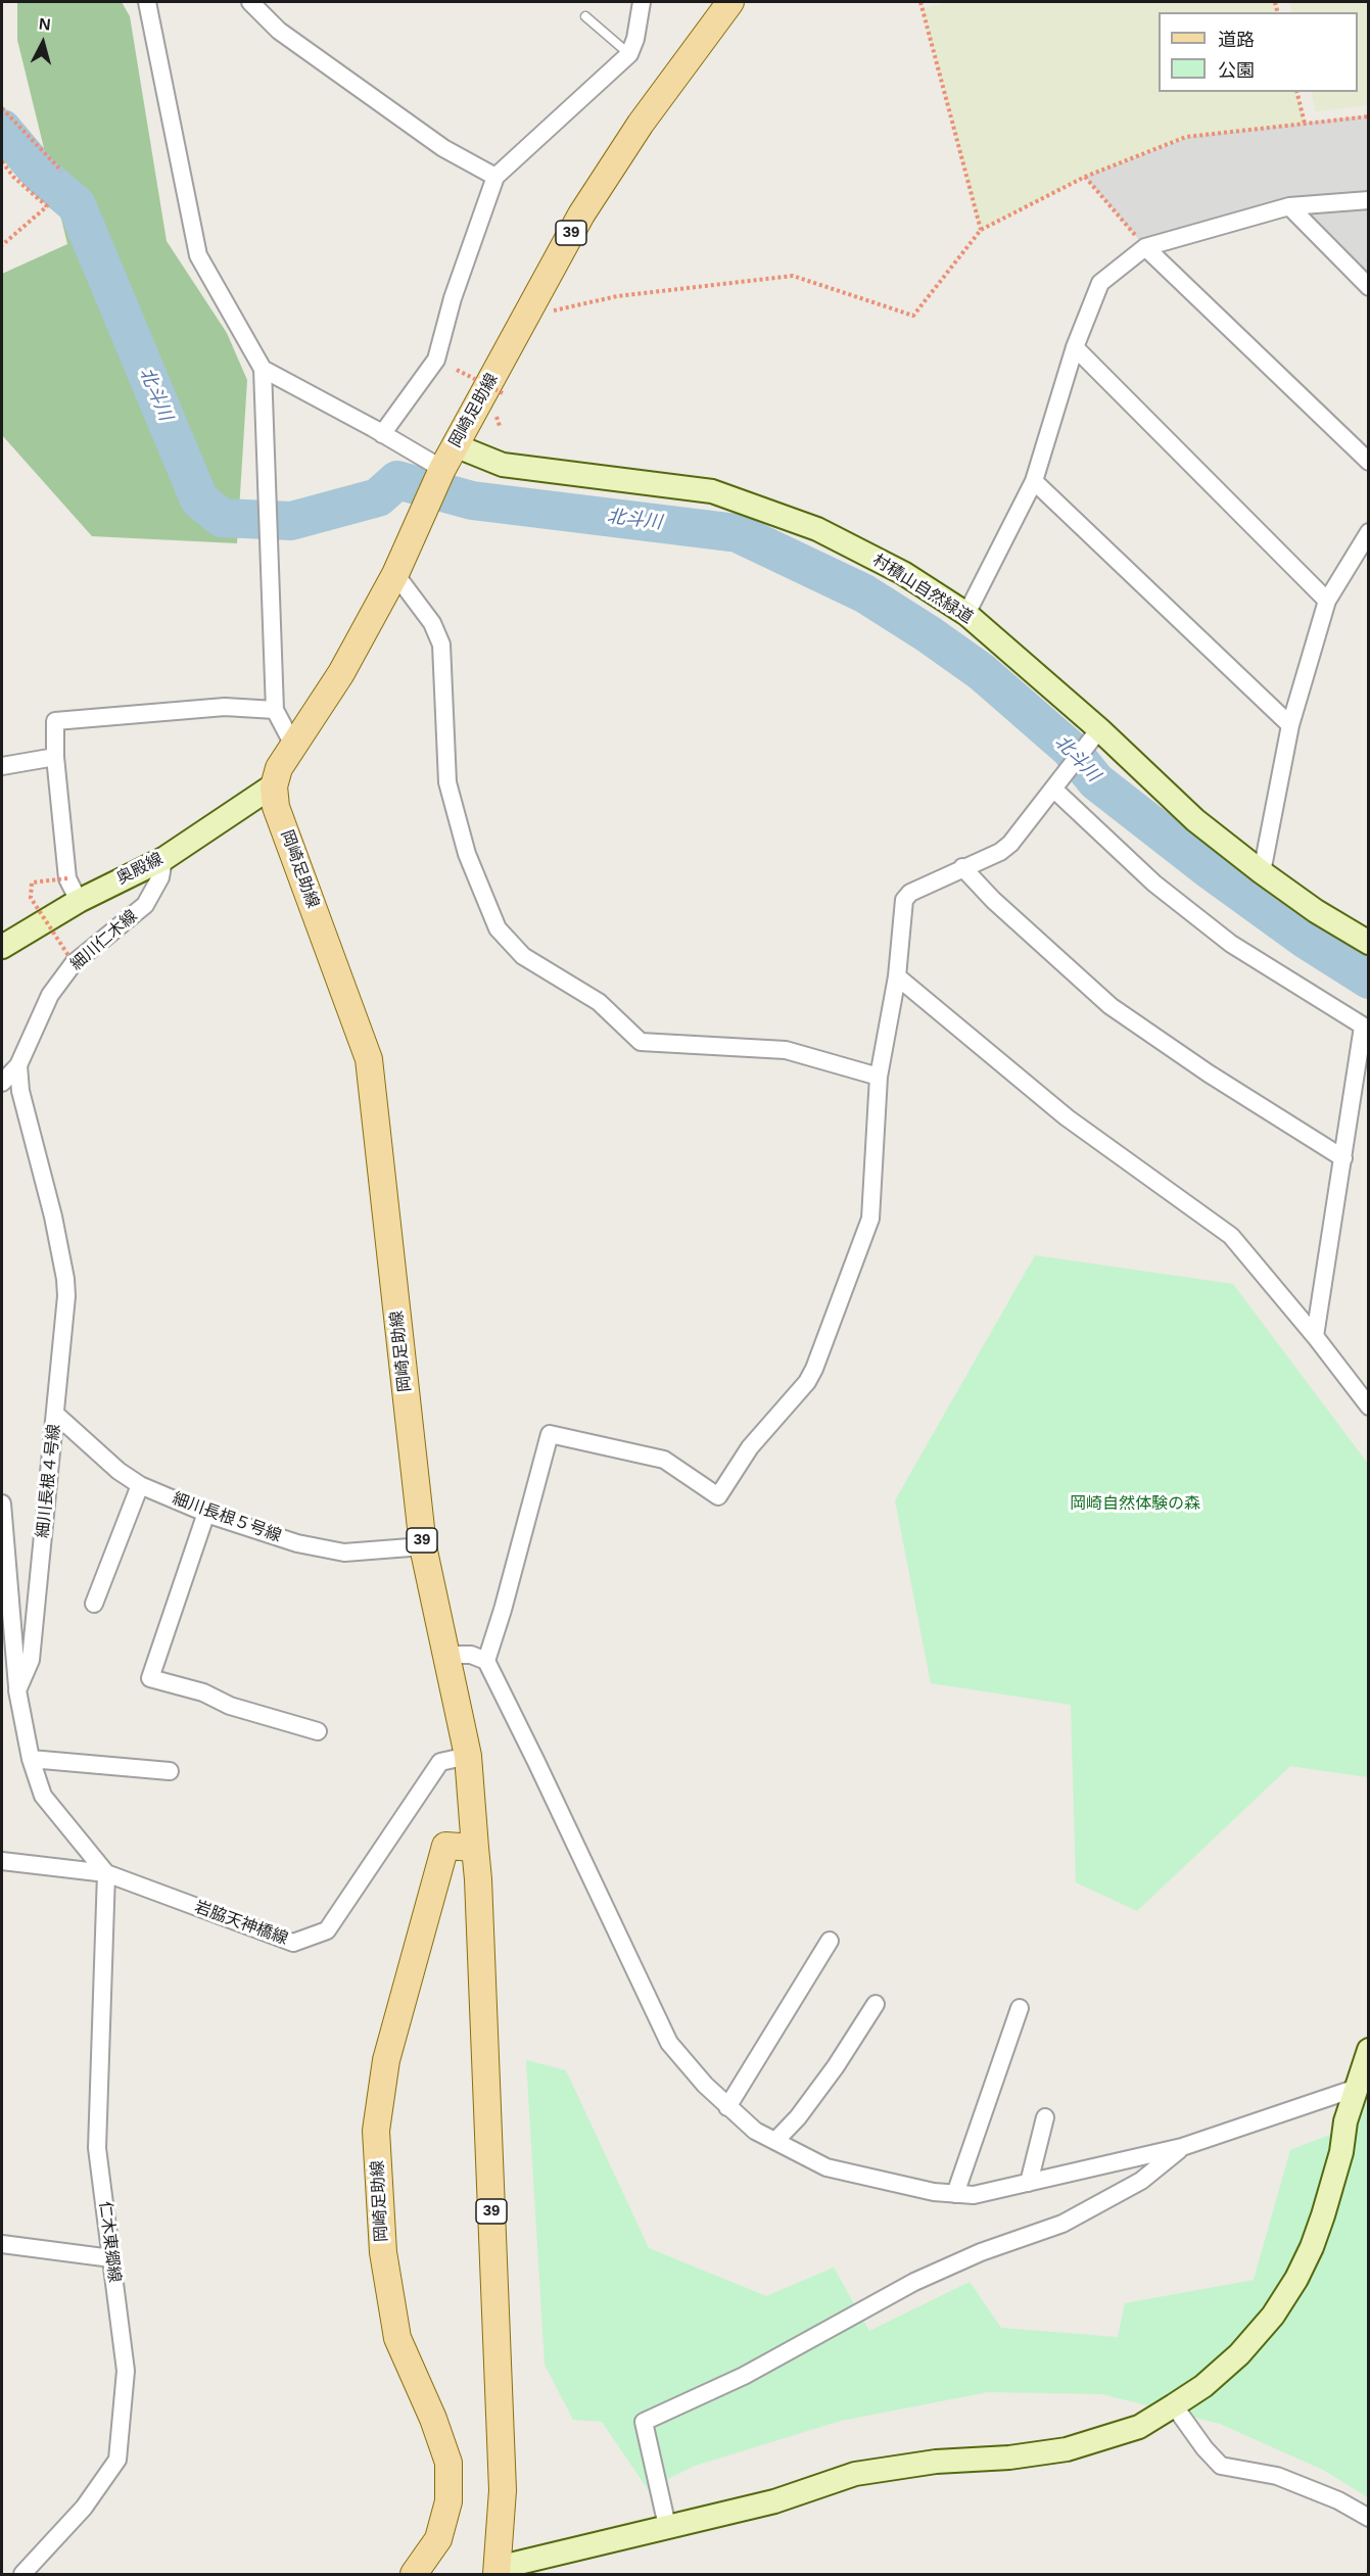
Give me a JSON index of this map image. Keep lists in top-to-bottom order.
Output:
{
  "streets": {
    "main road": ["39", "岡崎足助線"],
    "street": [
      "村積山自然緑道",
      "奥殿線",
      "細川仁木線",
      "細川長根４号線",
      "細川長根５号線",
      "岩脇天神橋線",
      "仁木東郷線"
    ]
  },
  "crossings": [
    ["岡崎足助線", "村積山自然緑道"],
    ["岡崎足助線", "奥殿線"],
    ["岡崎足助線", "細川長根５号線"],
    ["岡崎足助線", "岩脇天神橋線"],
    ["奥殿線", "細川仁木線"],
    ["細川仁木線", "細川長根４号線"],
    ["細川長根４号線", "細川長根５号線"],
    ["岩脇天神橋線", "仁木東郷線"]
  ],
  "water": ["北斗川"],
  "parks": ["岡崎自然体験の森"],
  "legend": ["道路", "公園"],
  "north": "top"
}
